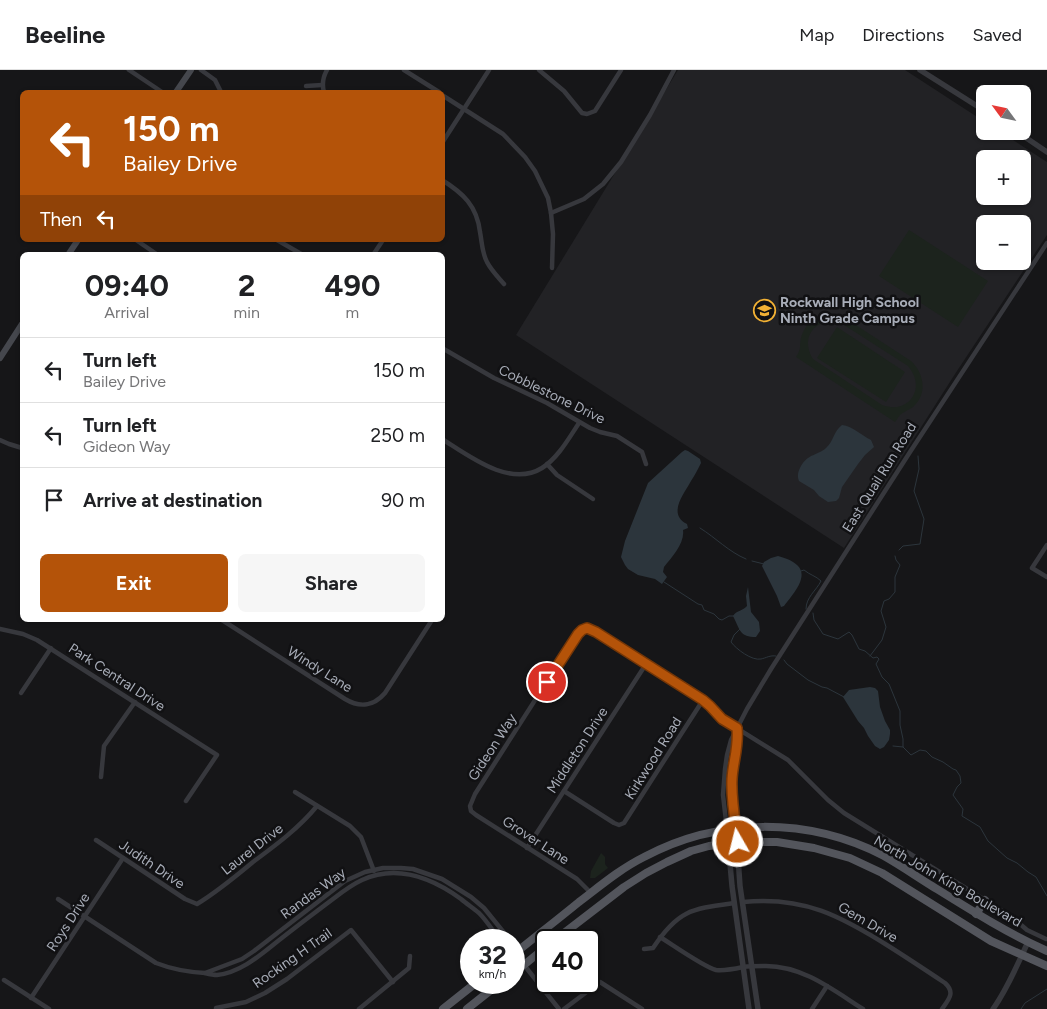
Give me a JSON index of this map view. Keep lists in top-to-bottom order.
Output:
{
  "streets": {
    "main road": ["North John King Boulevard"],
    "street": [
      "Cobblestone Drive",
      "East Quail Run Road",
      "Windy Lane",
      "Park Central Drive",
      "Gideon Way",
      "Middleton Drive",
      "Kirkwood Road",
      "Grover Lane",
      "Laurel Drive",
      "Judith Drive",
      "Randas Way",
      "Roys Drive",
      "Gem Drive",
      "Rocking H Trail"
    ]
  },
  "crossings": [
    ["East Quail Run Road", "North John King Boulevard"],
    ["East Quail Run Road", "Gem Drive"],
    ["Gideon Way", "Middleton Drive"],
    ["Gideon Way", "Grover Lane"],
    ["Middleton Drive", "Kirkwood Road"],
    ["Middleton Drive", "Grover Lane"],
    ["Grover Lane", "North John King Boulevard"],
    ["Laurel Drive", "Judith Drive"],
    ["Judith Drive", "Roys Drive"],
    ["Randas Way", "Roys Drive"]
  ],
  "places": {
    "school or university": ["Rockwall High School Ninth Grade Campus"]
  },
  "north": "top left",
  "page": {
    "header": "Beeline",
    "nav": ["Map", "Directions", "Saved"],
    "map_buttons": ["+", "−"],
    "turn": ["150 m", "Bailey Drive"],
    "then": "Then",
    "eta": [
      "09:40",
      "Arrival",
      "2",
      "min",
      "490",
      "m"
    ],
    "list": [
      {
        "name": "Turn left",
        "note": "Bailey Drive",
        "value": "150 m"
      },
      {
        "name": "Turn left",
        "note": "Gideon Way",
        "value": "250 m"
      },
      {
        "name": "Arrive at destination",
        "value": "90 m"
      }
    ],
    "buttons": ["Exit", "Share"],
    "speed": "32 km/h",
    "limit": "40"
  }
}
